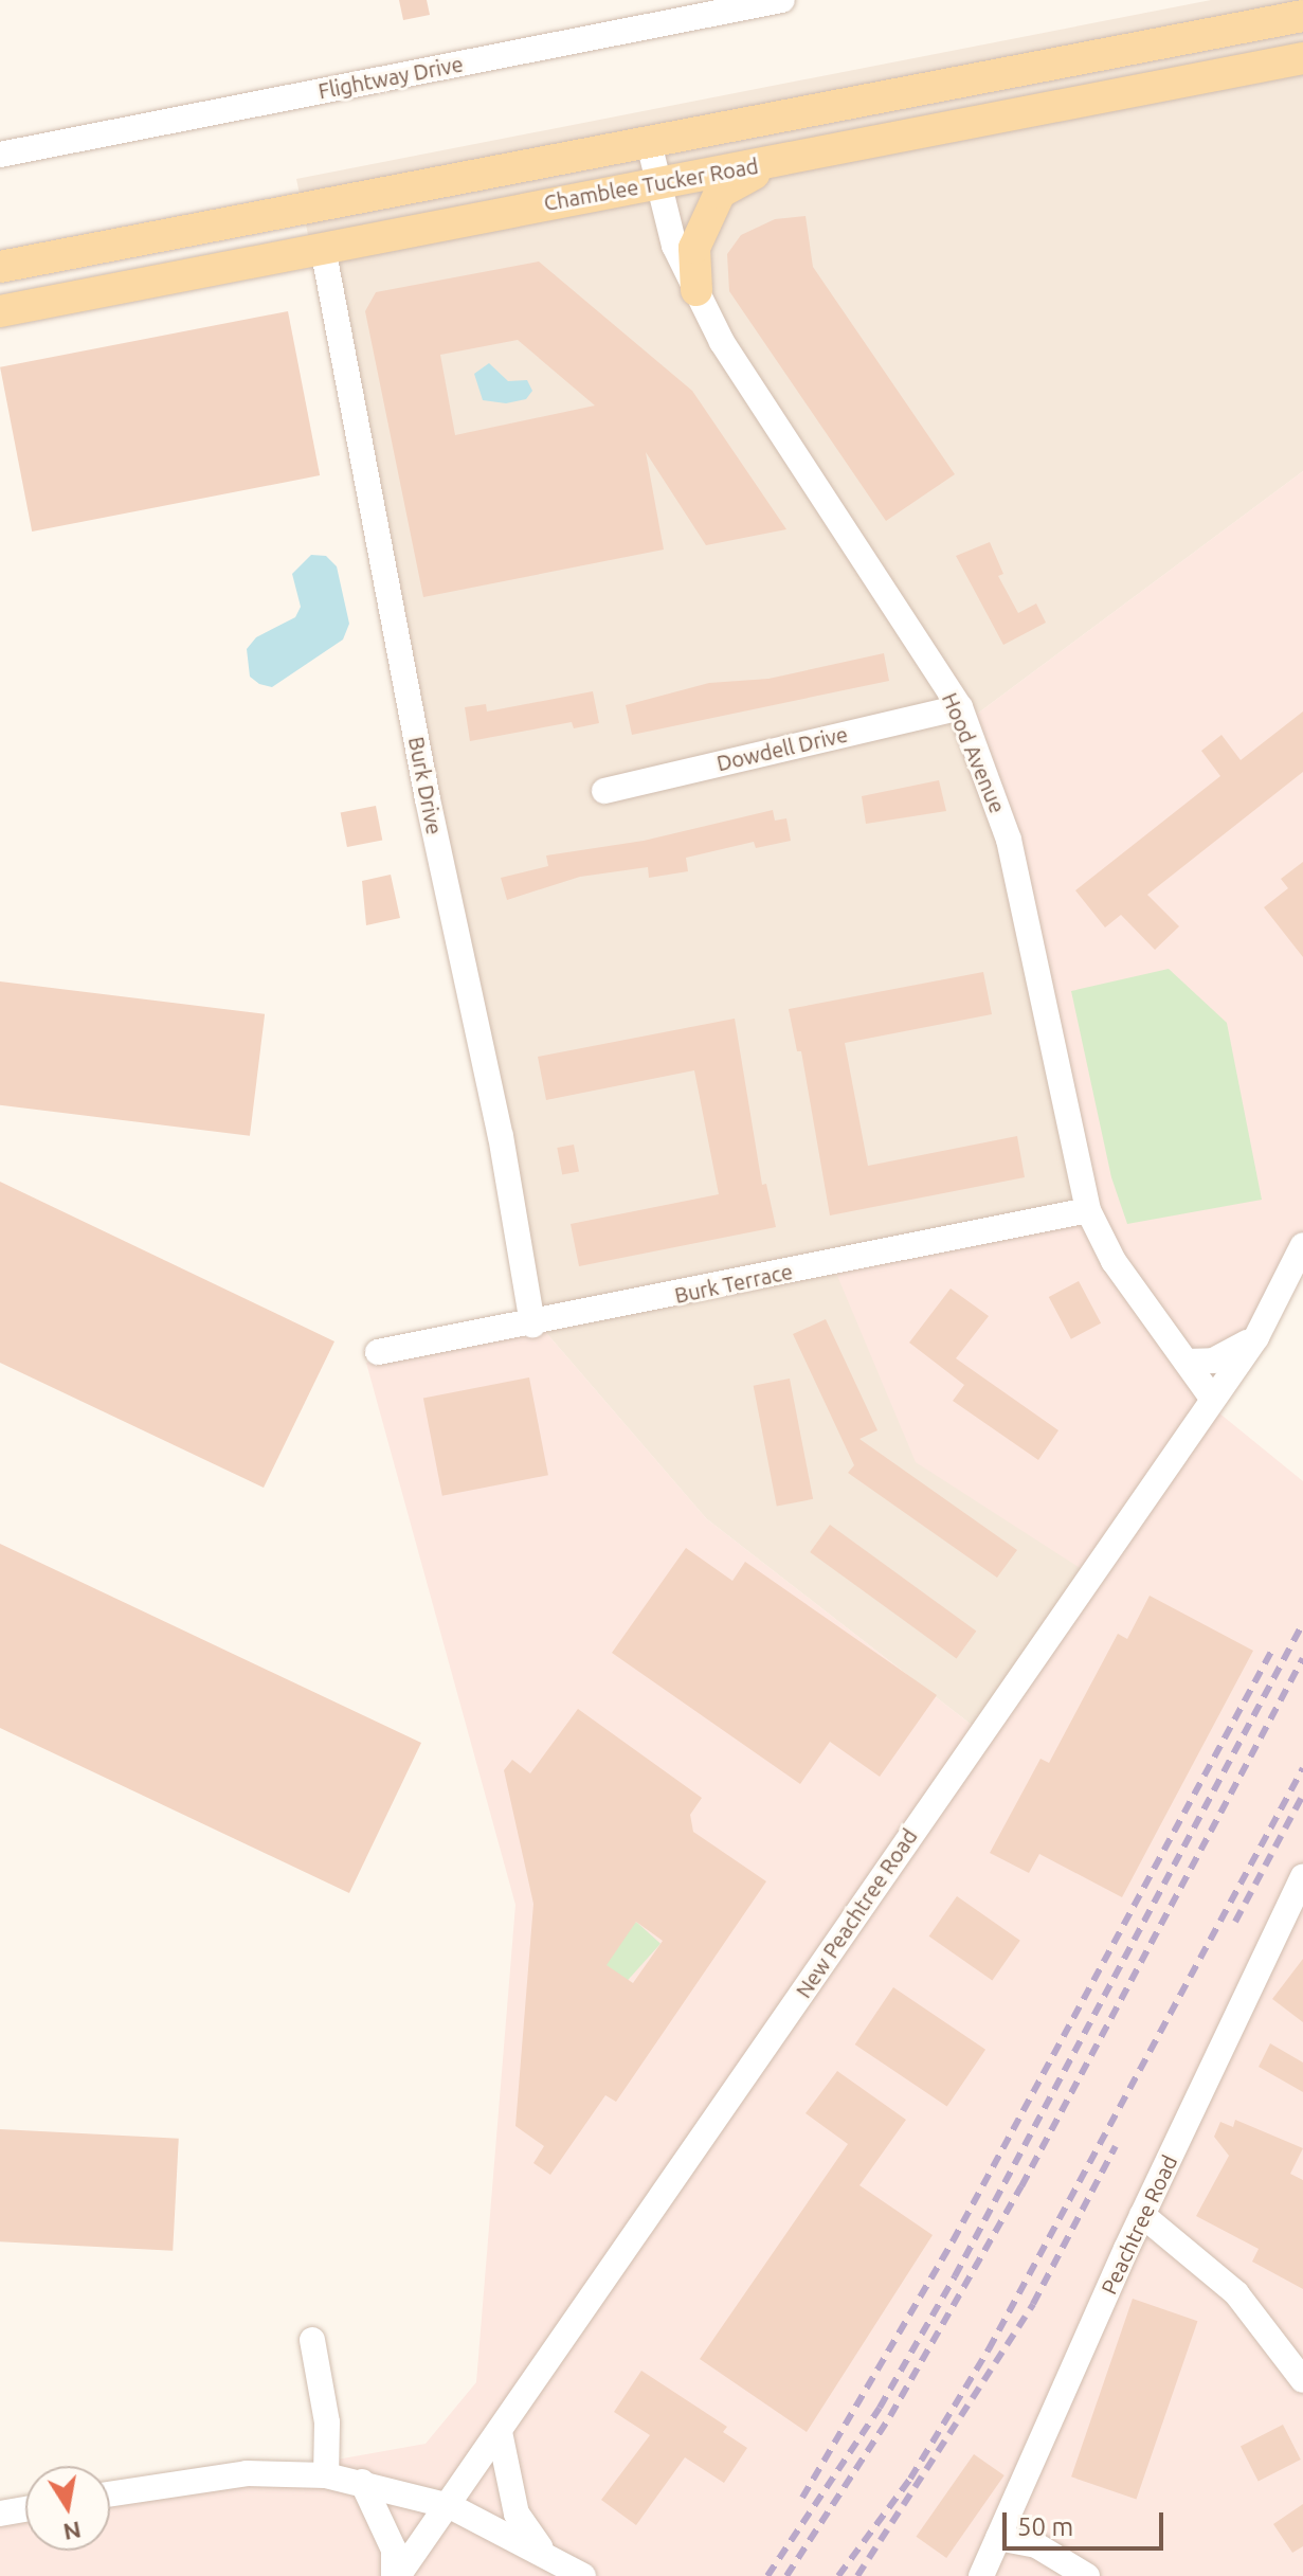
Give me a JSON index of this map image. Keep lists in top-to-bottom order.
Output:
{
  "streets": {
    "main road": ["Chamblee Tucker Road"],
    "street": [
      "Flightway Drive",
      "Dowdell Drive",
      "Hood Avenue",
      "Burk Drive",
      "Burk Terrace",
      "New Peachtree Road",
      "Peachtree Road"
    ]
  },
  "crossings": [
    ["Chamblee Tucker Road", "Hood Avenue"],
    ["Chamblee Tucker Road", "Burk Drive"],
    ["Dowdell Drive", "Hood Avenue"],
    ["Hood Avenue", "Burk Terrace"],
    ["Hood Avenue", "New Peachtree Road"],
    ["Burk Drive", "Burk Terrace"]
  ],
  "scale_bar": "50 m",
  "north": "bottom"
}
